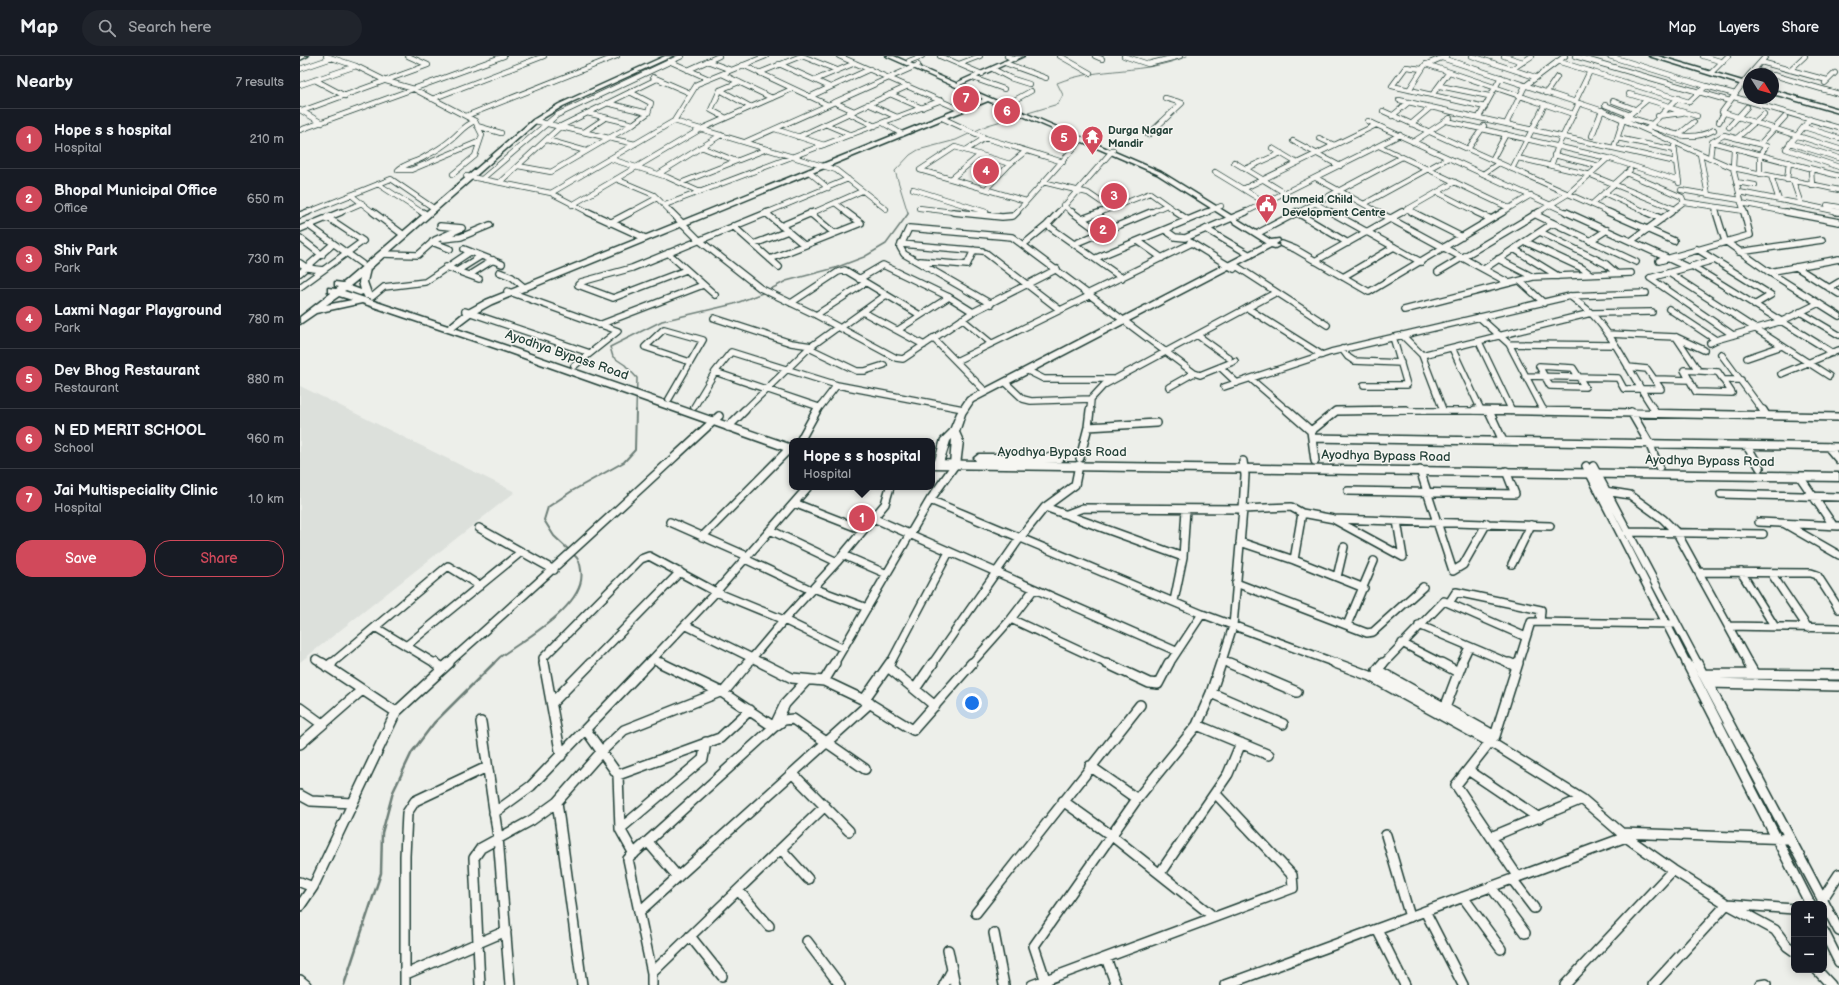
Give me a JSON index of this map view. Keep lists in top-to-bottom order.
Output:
{
  "streets": {
    "main road": ["Ayodhya Bypass Road"]
  },
  "places": {
    "temple": ["Durga Nagar Mandir"],
    "public building": ["Ummeid Child Development Centre"]
  },
  "north": "bottom right",
  "page": {
    "header": "Map",
    "search": "Search here",
    "nav": ["Map", "Layers", "Share"],
    "heading": ["Nearby", "7 results"],
    "pins": [
      "7",
      "6",
      "5",
      "4",
      "3",
      "2",
      "1"
    ],
    "list": [
      {
        "mark": "1",
        "name": "Hope s s hospital",
        "note": "Hospital",
        "value": "210 m"
      },
      {
        "mark": "2",
        "name": "Bhopal Municipal Office",
        "note": "Office",
        "value": "650 m"
      },
      {
        "mark": "3",
        "name": "Shiv Park",
        "note": "Park",
        "value": "730 m"
      },
      {
        "mark": "4",
        "name": "Laxmi Nagar Playground",
        "note": "Park",
        "value": "780 m"
      },
      {
        "mark": "5",
        "name": "Dev Bhog Restaurant",
        "note": "Restaurant",
        "value": "880 m"
      },
      {
        "mark": "6",
        "name": "N ED MERIT SCHOOL",
        "note": "School",
        "value": "960 m"
      },
      {
        "mark": "7",
        "name": "Jai Multispeciality Clinic",
        "note": "Hospital",
        "value": "1.0 km"
      }
    ],
    "popup": ["Hope s s hospital", "Hospital"],
    "buttons": ["Save", "Share"],
    "map_buttons": ["+", "−"]
  }
}
